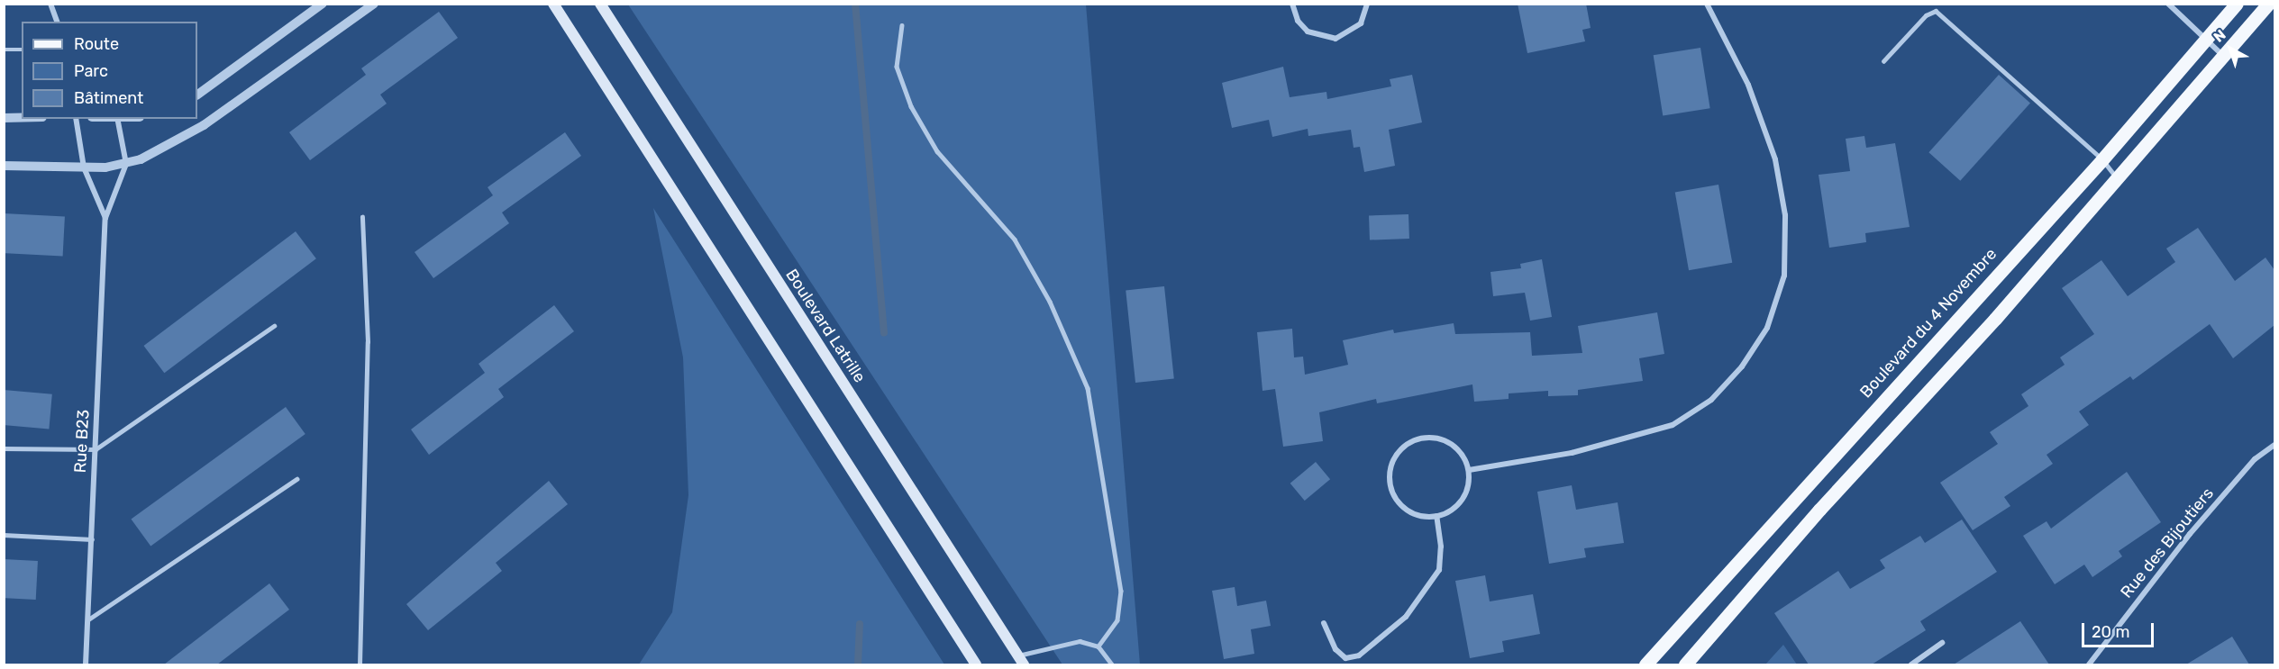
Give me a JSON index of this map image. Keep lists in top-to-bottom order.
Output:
{
  "streets": {
    "main road": ["Boulevard du 4 Novembre", "Boulevard Latrille"],
    "street": ["Rue B23", "Rue des Bijoutiers"]
  },
  "legend": ["Route", "Parc", "Bâtiment"],
  "scale_bar": "20 m",
  "north": "top left"
}
